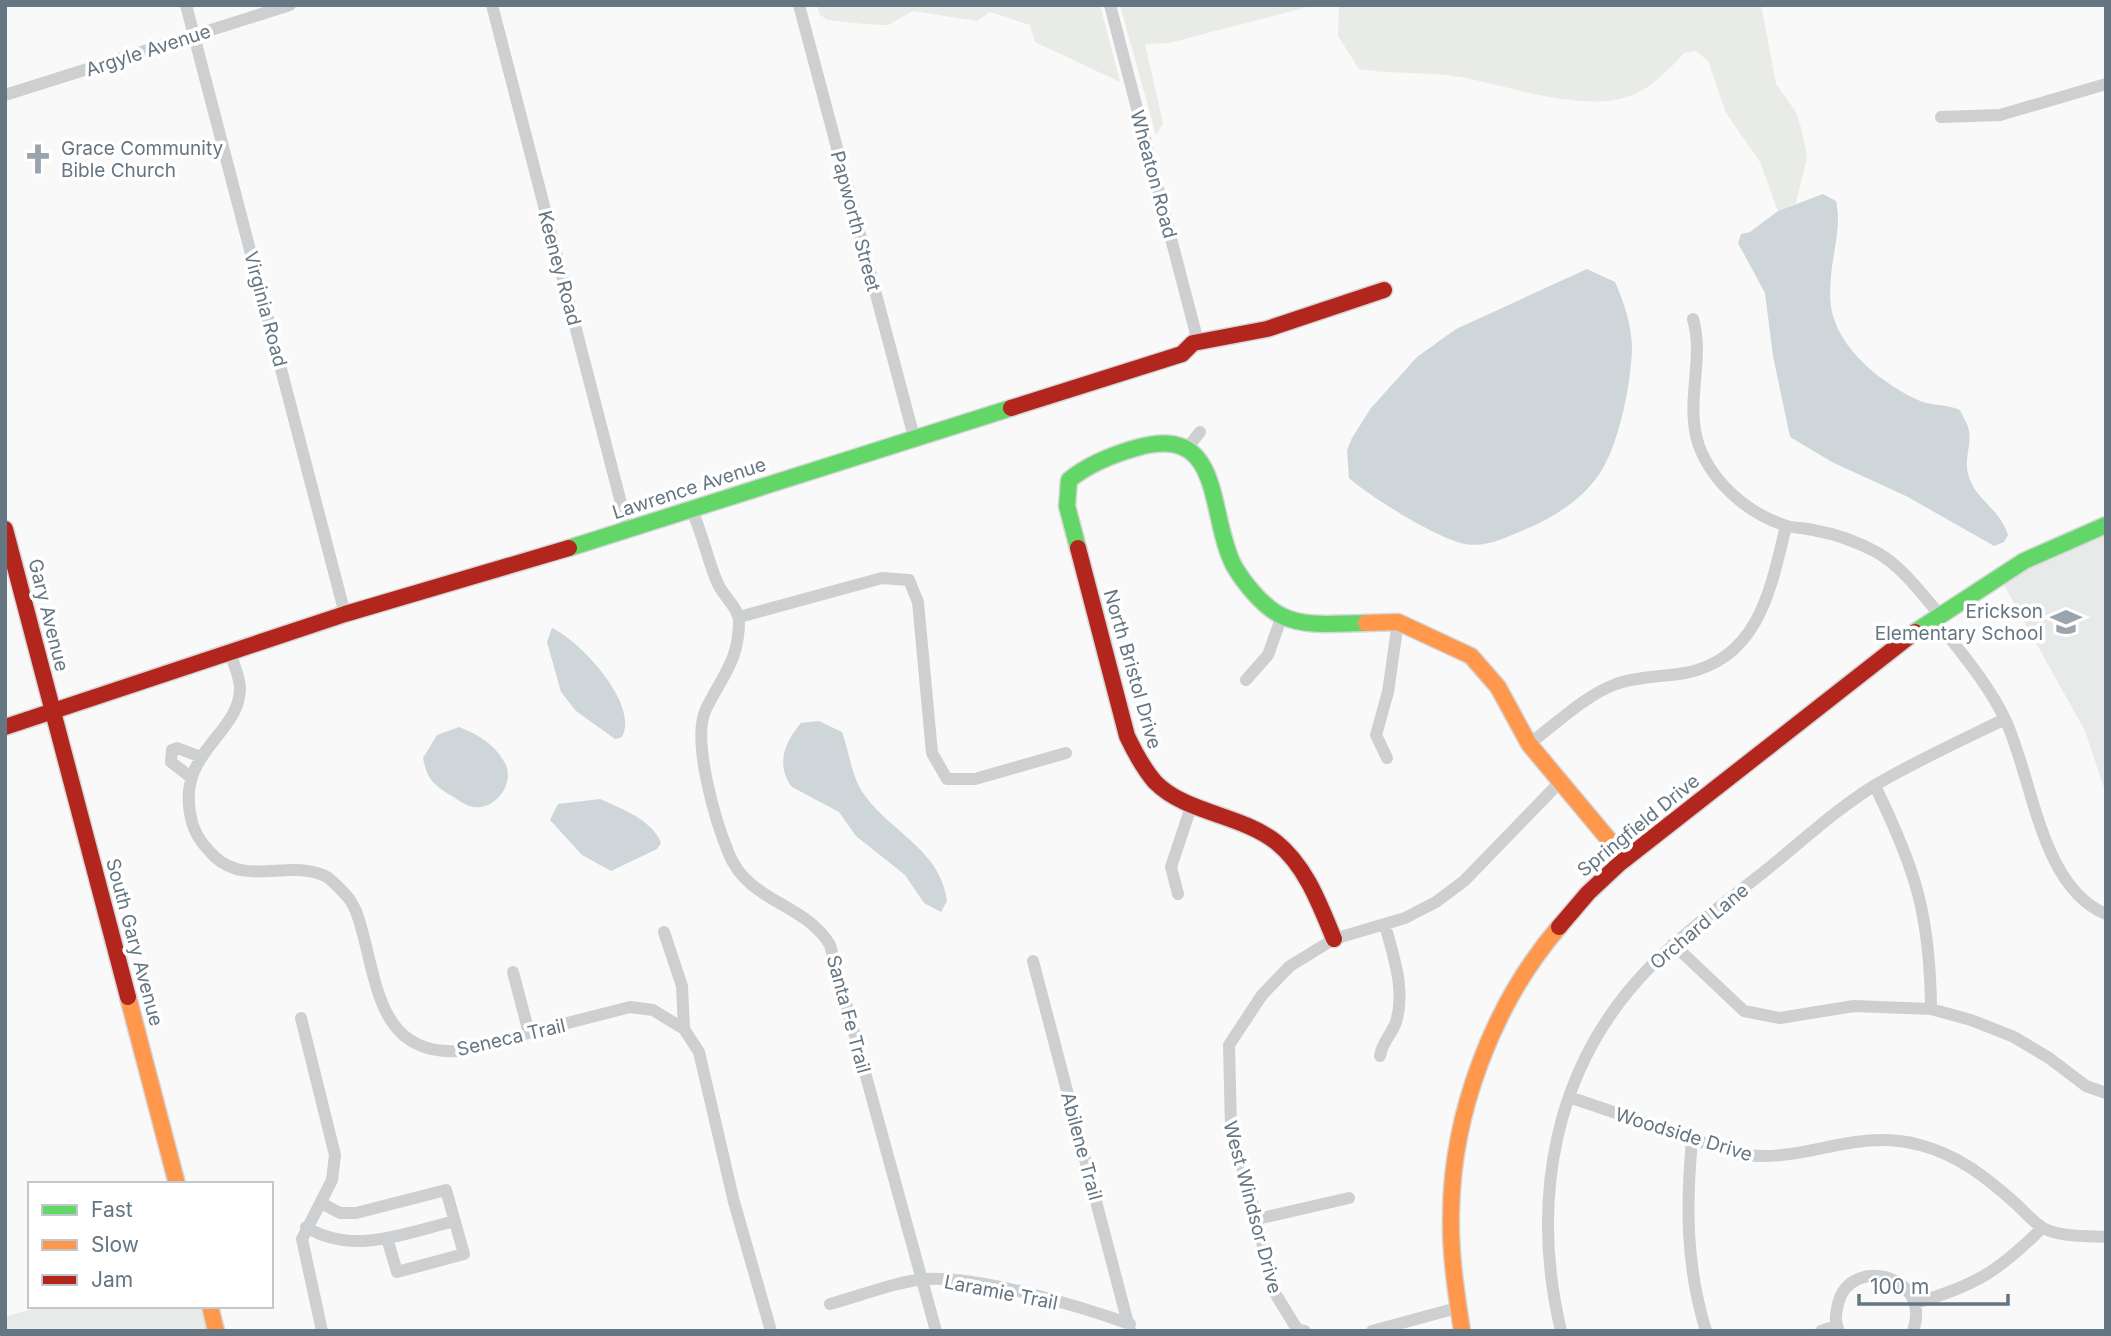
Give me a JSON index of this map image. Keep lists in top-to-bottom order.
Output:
{
  "streets": {
    "street": [
      "Argyle Avenue",
      "Wheaton Road",
      "Papworth Street",
      "Keeney Road",
      "Virginia Road",
      "Lawrence Avenue",
      "Gary Avenue",
      "North Bristol Drive",
      "Springfield Drive",
      "Orchard Lane",
      "South Gary Avenue",
      "Santa Fe Trail",
      "Seneca Trail",
      "Woodside Drive",
      "Abilene Trail",
      "West Windsor Drive",
      "Laramie Trail"
    ]
  },
  "crossings": [
    ["Argyle Avenue", "Virginia Road"],
    ["Wheaton Road", "Lawrence Avenue"],
    ["Papworth Street", "Lawrence Avenue"],
    ["Keeney Road", "Lawrence Avenue"],
    ["Virginia Road", "Lawrence Avenue"],
    ["Lawrence Avenue", "Gary Avenue"],
    ["Lawrence Avenue", "South Gary Avenue"],
    ["Lawrence Avenue", "Seneca Trail"],
    ["Gary Avenue", "South Gary Avenue"],
    ["North Bristol Drive", "West Windsor Drive"],
    ["Orchard Lane", "Woodside Drive"],
    ["Santa Fe Trail", "Laramie Trail"],
    ["Abilene Trail", "Laramie Trail"]
  ],
  "places": {
    "church": ["Grace Community Bible Church"],
    "school or university": ["Erickson Elementary School"]
  },
  "legend": ["Fast", "Slow", "Jam"],
  "scale_bar": "100 m"
}
